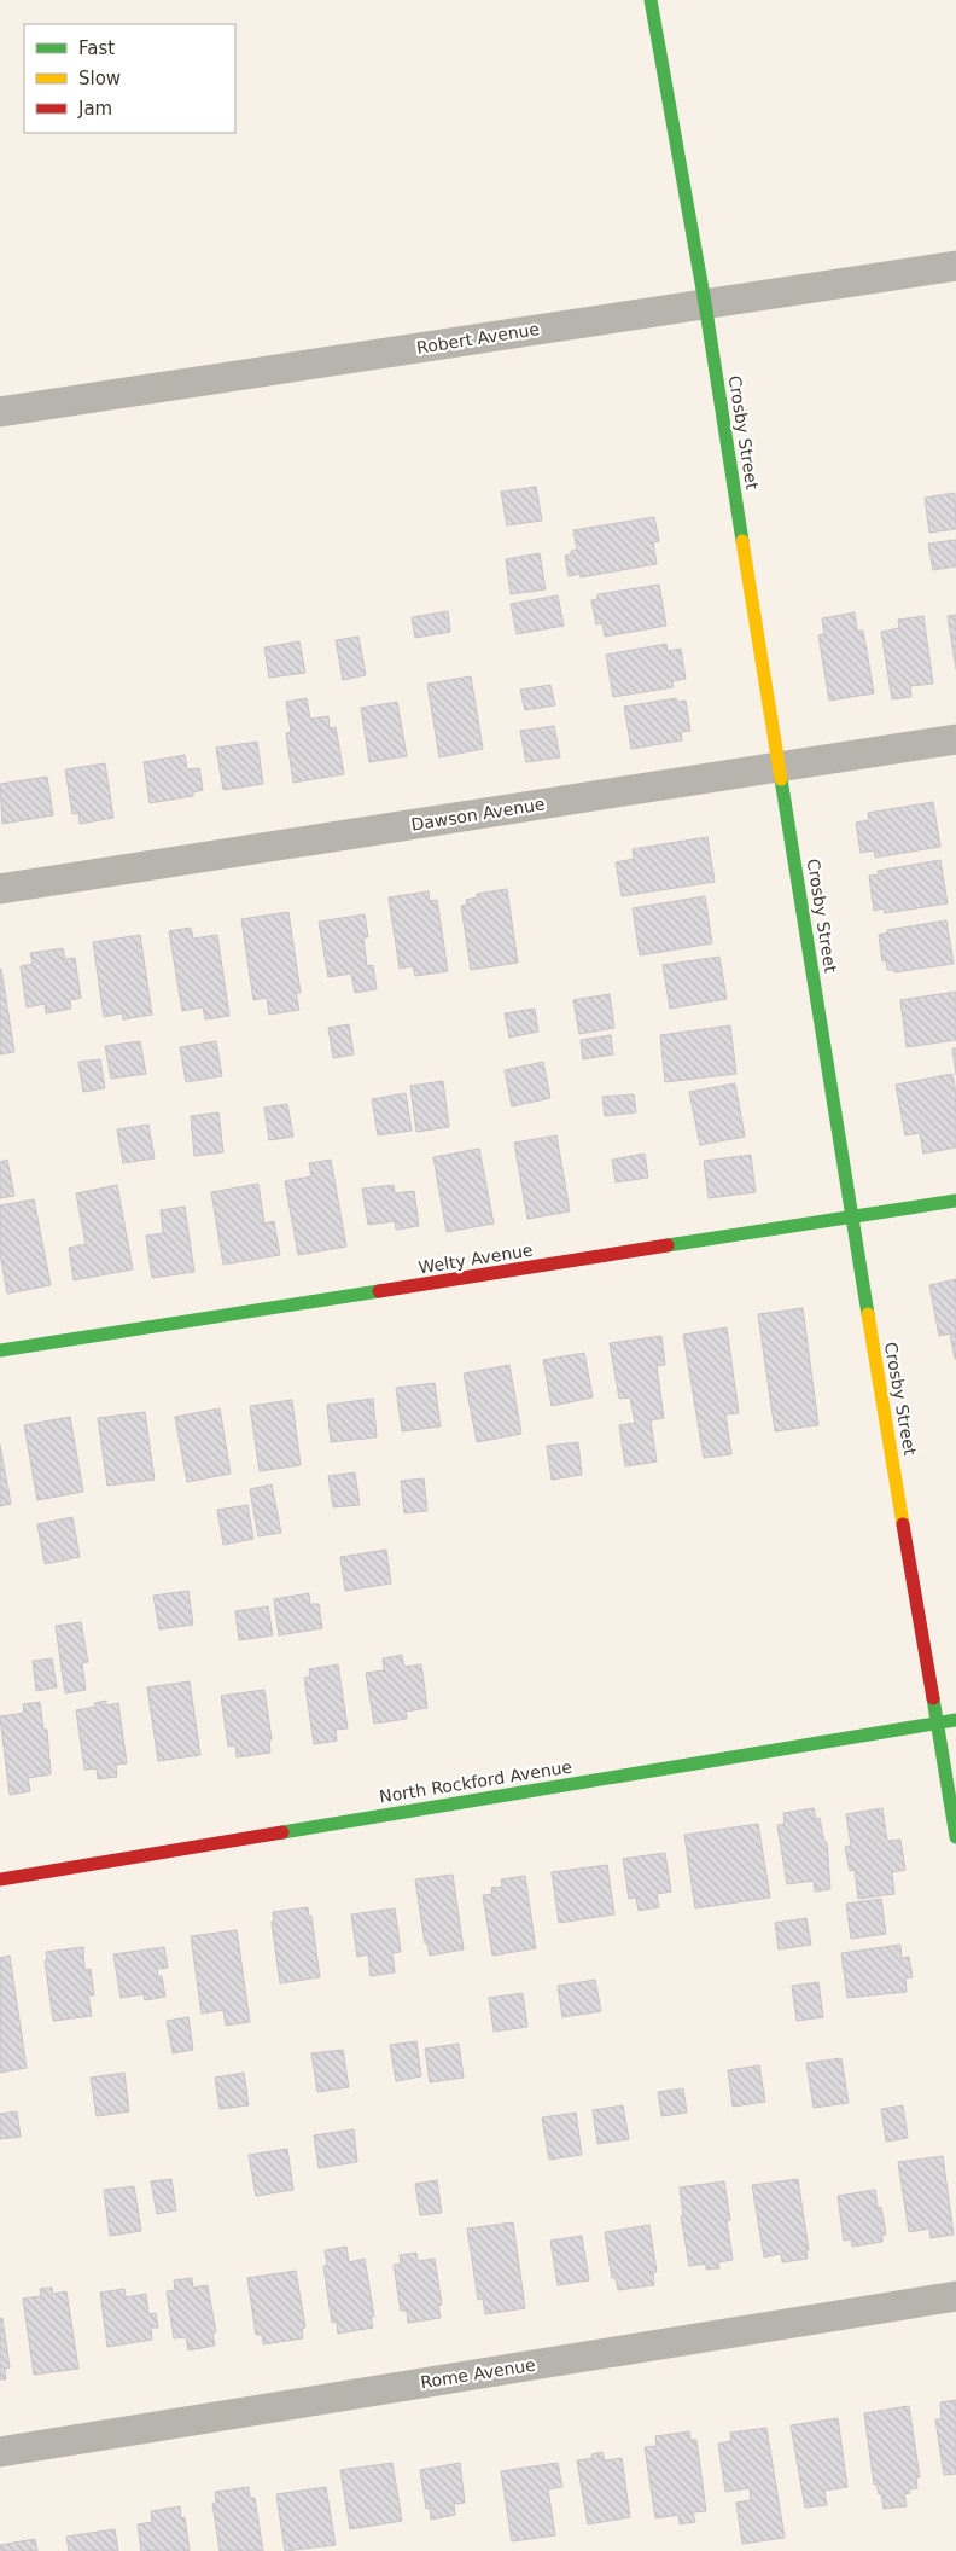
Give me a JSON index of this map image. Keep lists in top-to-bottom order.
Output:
{
  "streets": {
    "street": [
      "Robert Avenue",
      "Crosby Street",
      "Dawson Avenue",
      "Welty Avenue",
      "North Rockford Avenue",
      "Rome Avenue"
    ]
  },
  "crossings": [
    ["Robert Avenue", "Crosby Street"],
    ["Crosby Street", "Dawson Avenue"],
    ["Crosby Street", "Welty Avenue"],
    ["Crosby Street", "North Rockford Avenue"]
  ],
  "legend": ["Fast", "Slow", "Jam"]
}
